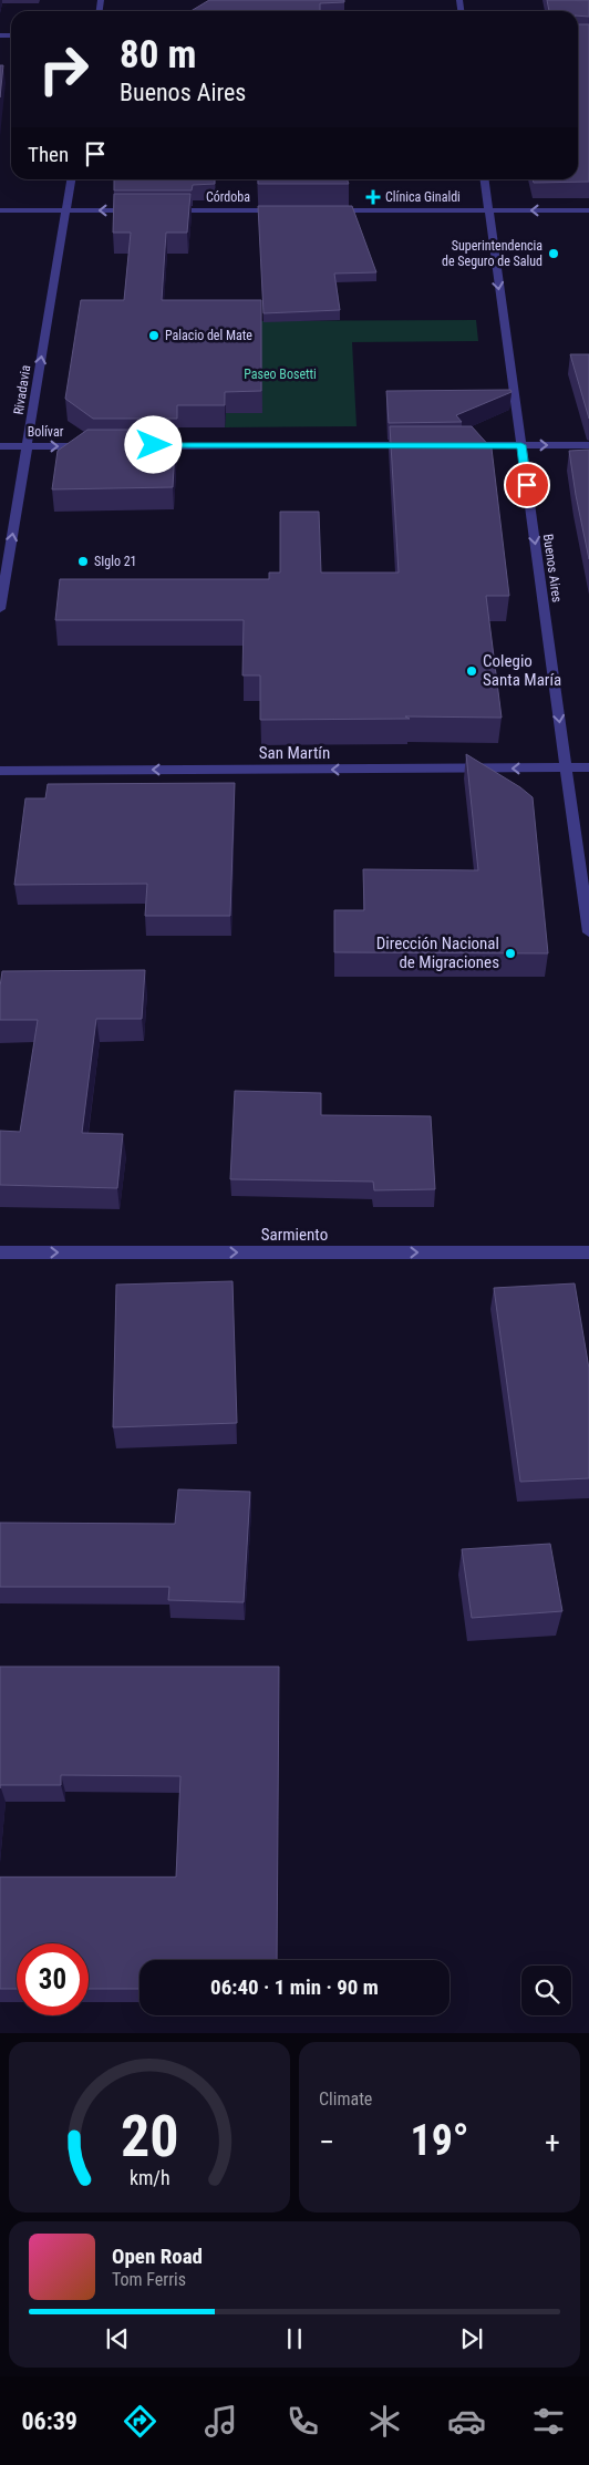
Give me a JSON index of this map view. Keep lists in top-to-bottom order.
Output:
{
  "streets": {
    "street": [
      "Córdoba",
      "Rivadavia",
      "Bolívar",
      "Buenos Aires",
      "San Martín",
      "Sarmiento"
    ]
  },
  "crossings": [
    ["Rivadavia", "Bolívar"],
    ["Buenos Aires", "San Martín"]
  ],
  "one_way": [
    "Rivadavia",
    "Bolívar",
    "Buenos Aires",
    "San Martín",
    "Sarmiento"
  ],
  "parks": ["Paseo Bosetti"],
  "places": {
    "health": ["Clínica Ginaldi"],
    "other": [
      "Superintendencia de Seguro de Salud",
      "Palacio del Mate",
      "SIglo 21",
      "Colegio Santa María",
      "Dirección Nacional de Migraciones"
    ]
  },
  "page": {
    "turn": ["80 m", "Buenos Aires"],
    "then": "Then",
    "limit": "30",
    "trip": "06:40 · 1 min · 90 m",
    "tile": "Climate",
    "heat": ["−", "19°", "+"],
    "song": ["Open Road", "Tom Ferris"],
    "tabs": "06:39",
    "gauge": ["20", "km/h"]
  }
}
